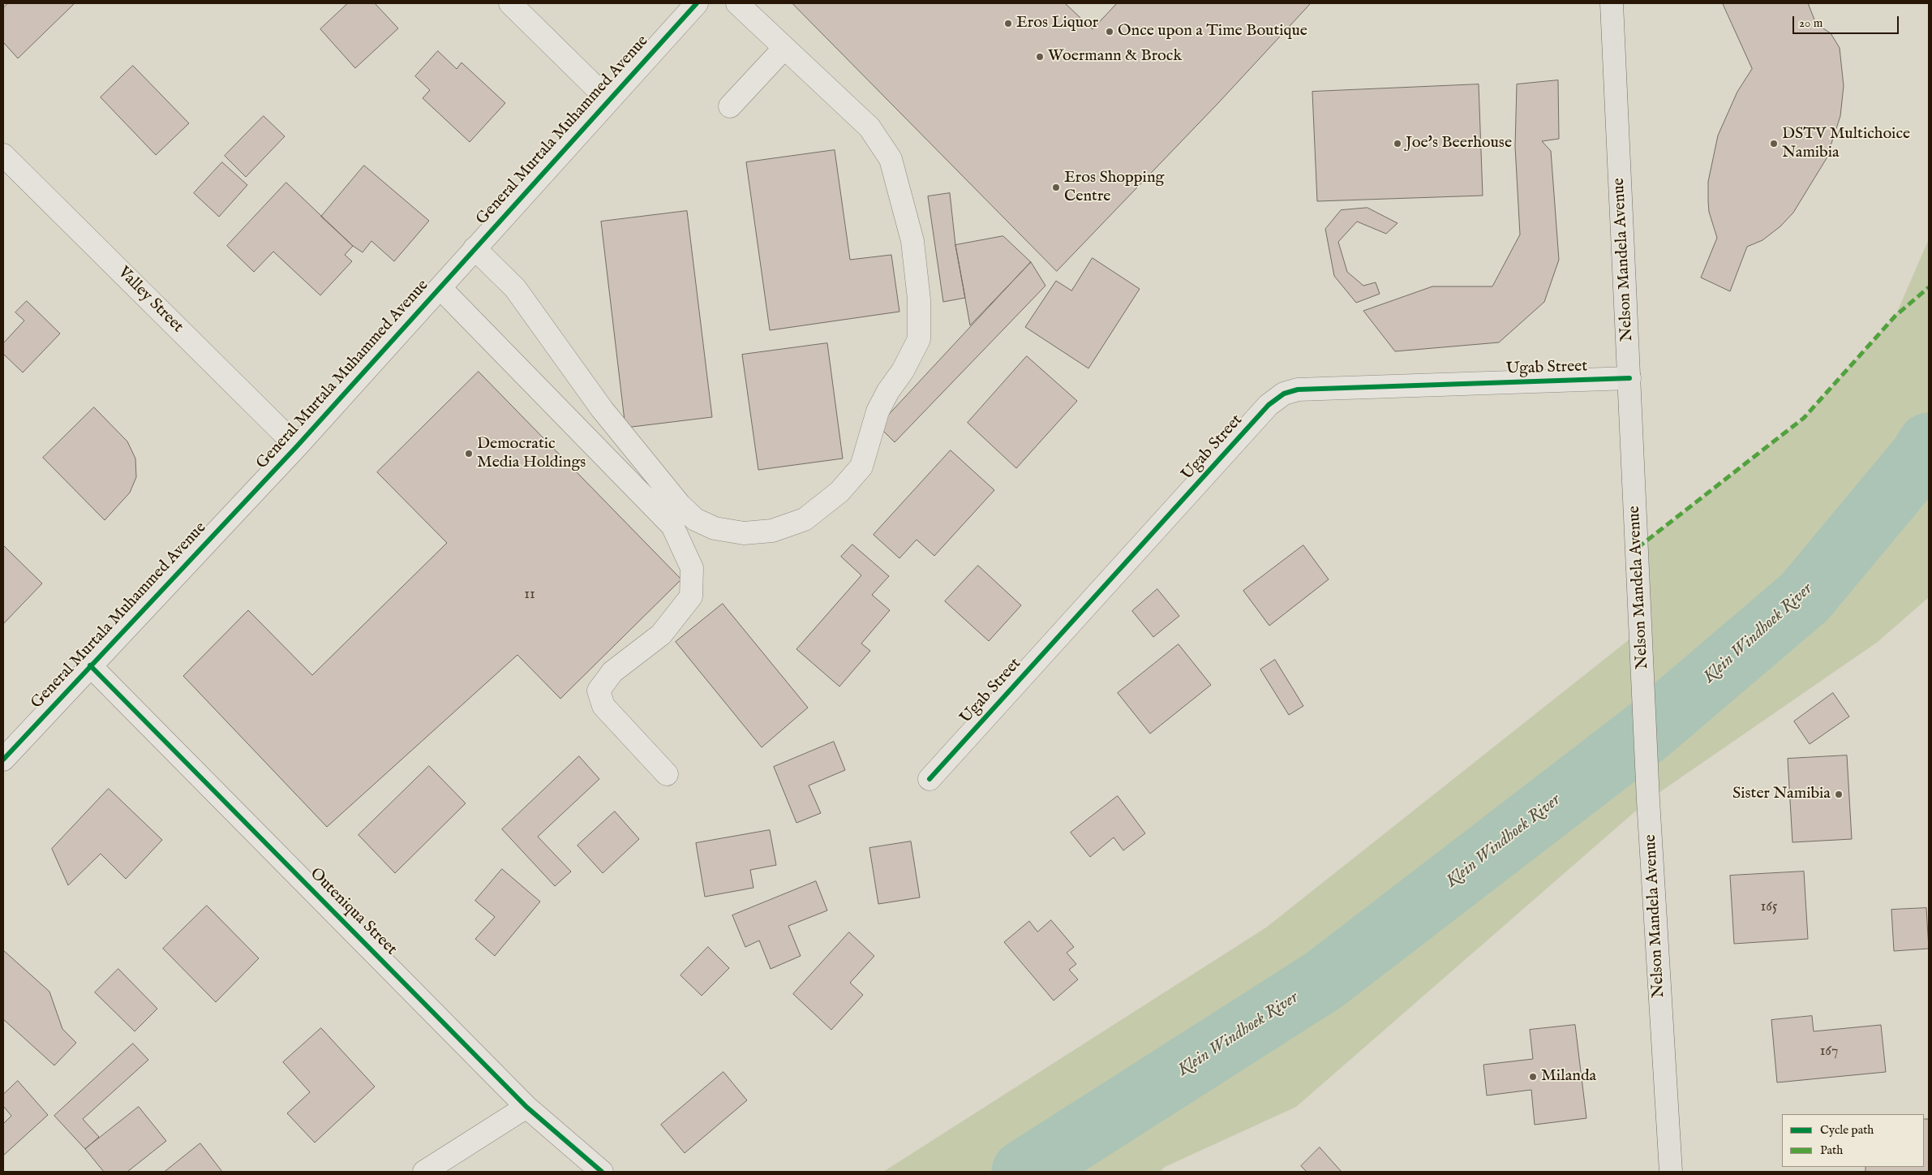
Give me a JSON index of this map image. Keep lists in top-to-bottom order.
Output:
{
  "streets": {
    "main road": ["Nelson Mandela Avenue"],
    "street": [
      "General Murtala Muhammed Avenue",
      "Valley Street",
      "Ugab Street",
      "Outeniqua Street"
    ]
  },
  "crossings": [
    ["General Murtala Muhammed Avenue", "Valley Street"],
    ["General Murtala Muhammed Avenue", "Outeniqua Street"],
    ["Nelson Mandela Avenue", "Ugab Street"]
  ],
  "water": ["Klein Windhoek River"],
  "places": [
    "Eros Liquor",
    "Once upon a Time Boutique",
    "Woermann & Brock",
    "Joe's Beerhouse",
    "DSTV Multichoice Namibia",
    "Eros Shopping Centre",
    "Democratic Media Holdings",
    "Sister Namibia",
    "Milanda"
  ],
  "house_numbers": ["11", "165", "167"],
  "legend": ["Cycle path", "Path"],
  "scale_bar": "20 m"
}
